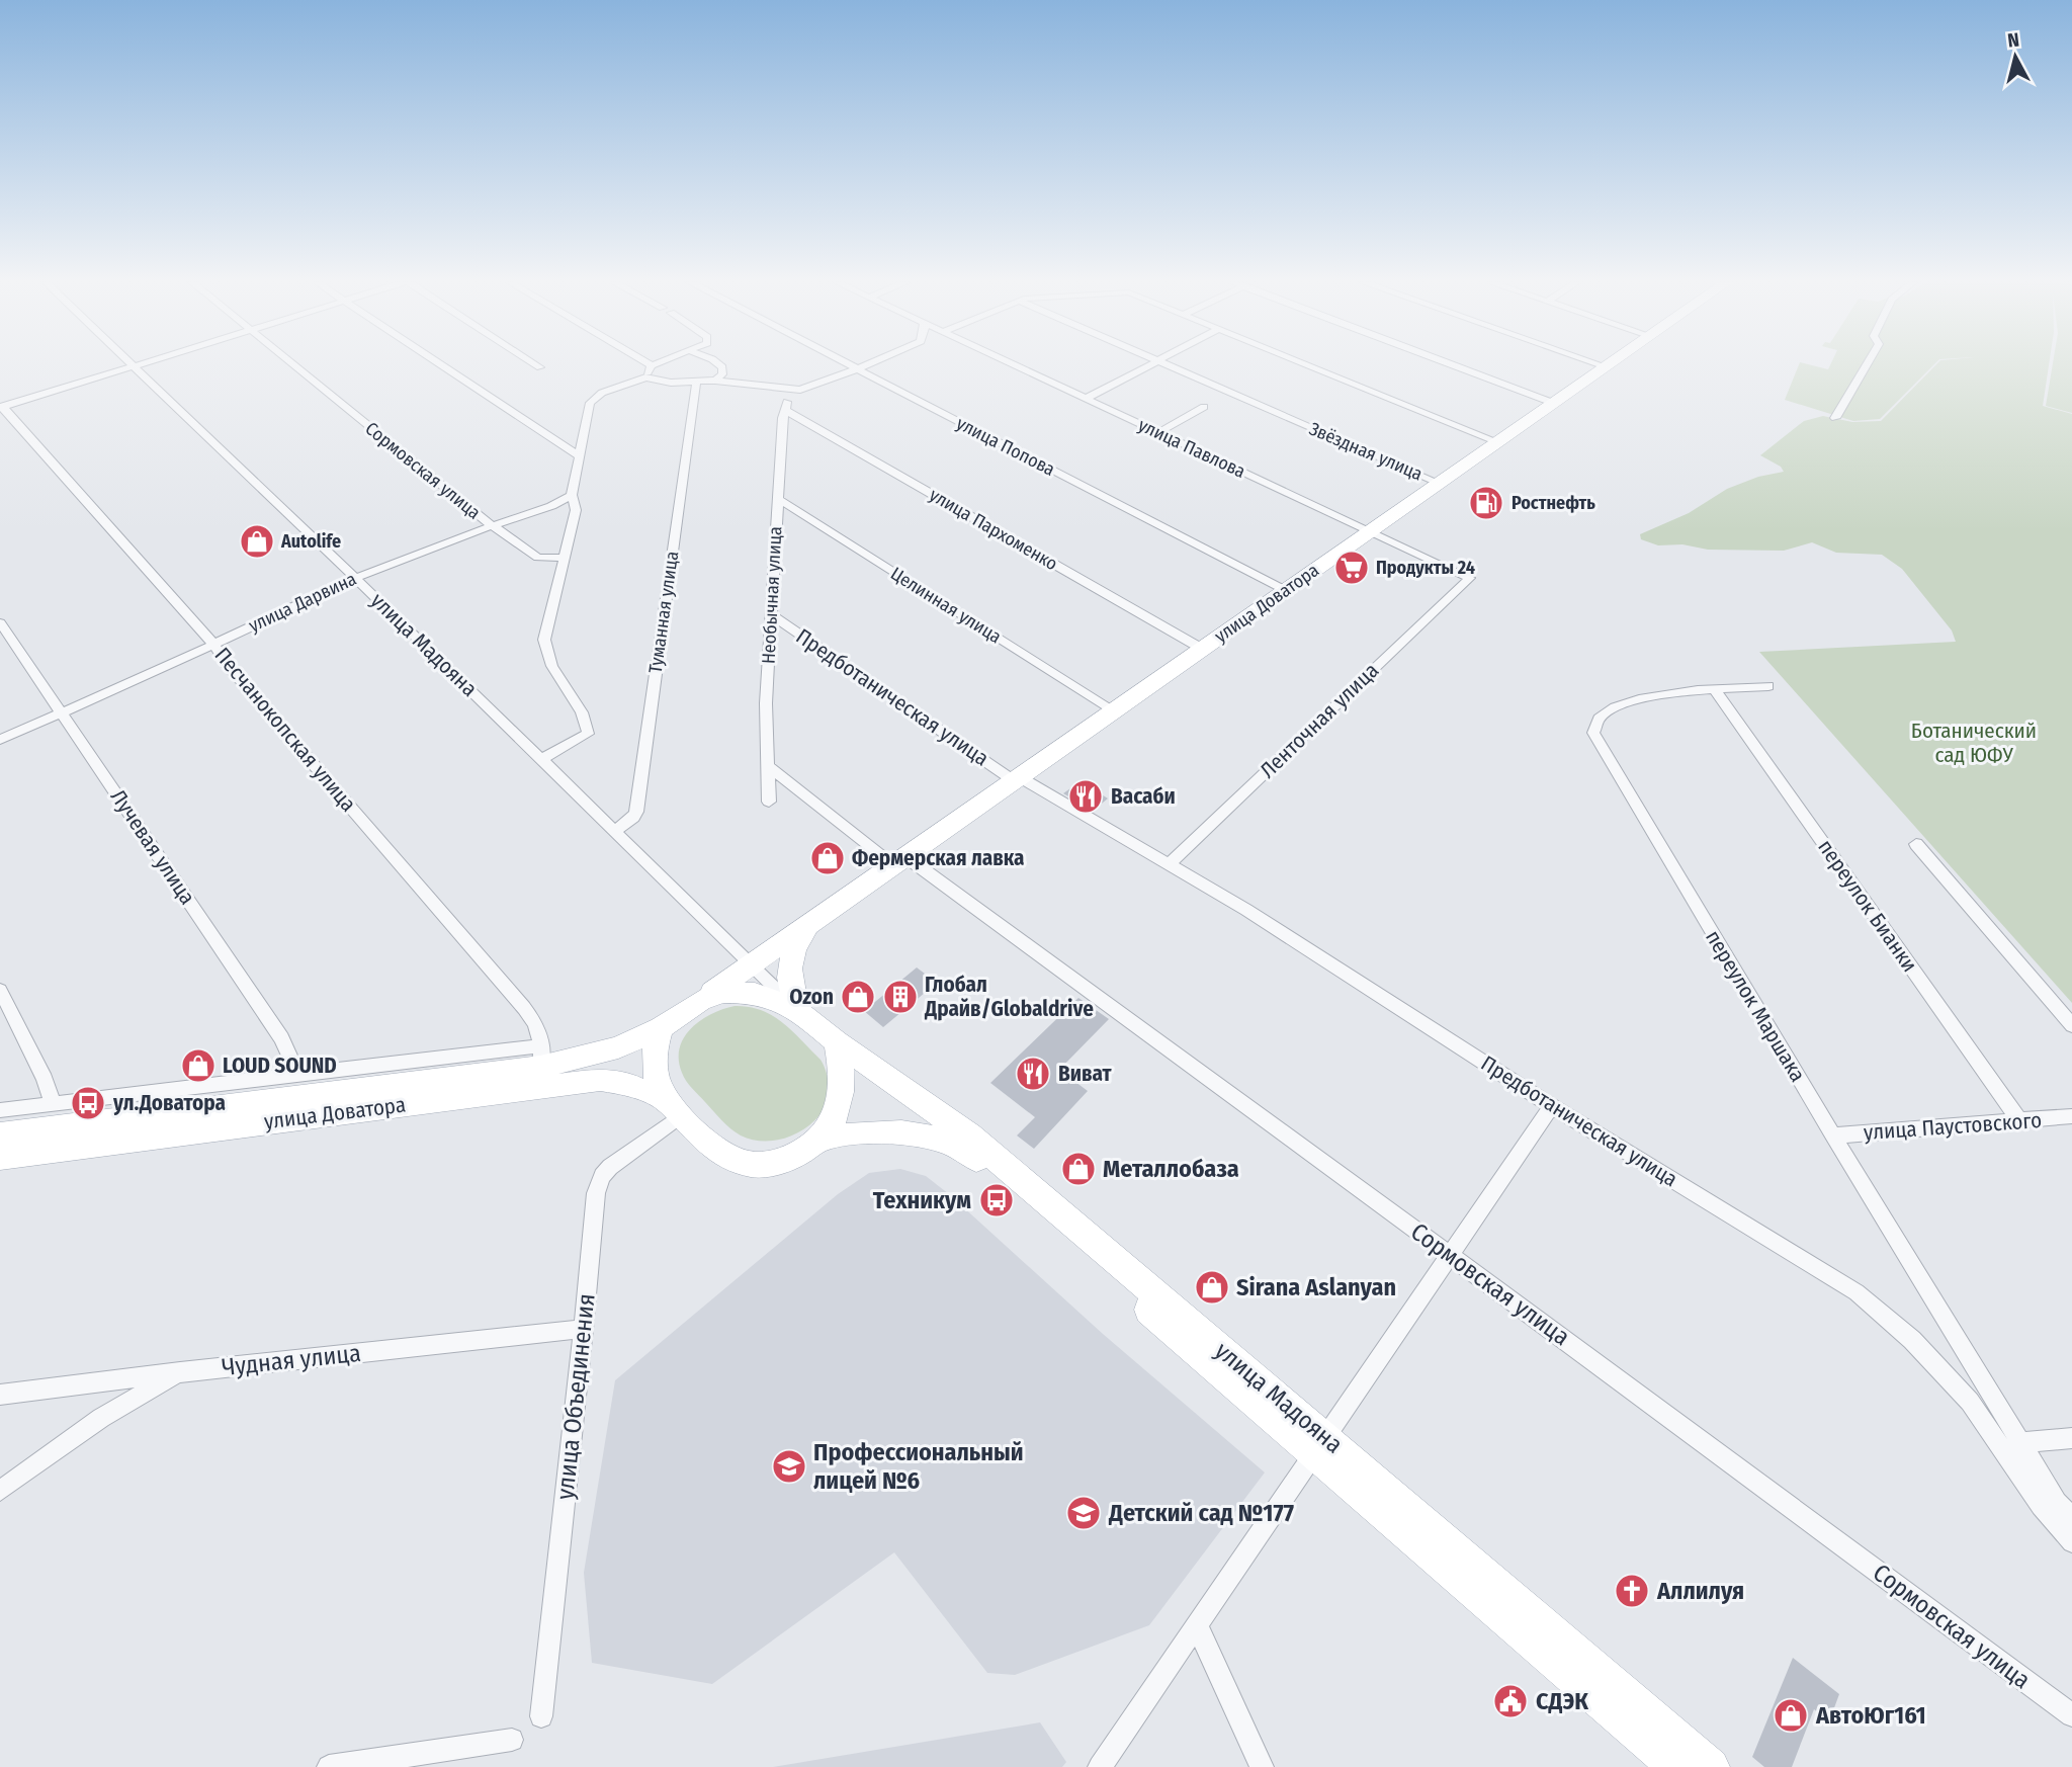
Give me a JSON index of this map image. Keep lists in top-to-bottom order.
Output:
{
  "streets": {
    "main road": ["улица Доватора", "улица Мадояна"],
    "street": [
      "улица Попова",
      "улица Павлова",
      "Звёздная улица",
      "Сормовская улица",
      "улица Пархоменко",
      "Необычная улица",
      "улица Дарвина",
      "Целинная улица",
      "Туманная улица",
      "Предботаническая улица",
      "Ленточная улица",
      "Песчанокопская улица",
      "Лучевая улица",
      "переулок Бианки",
      "переулок Маршака",
      "улица Паустовского",
      "Чудная улица",
      "улица Объединения"
    ]
  },
  "crossings": [
    ["улица Попова", "улица Доватора"],
    ["улица Павлова", "улица Доватора"],
    ["улица Павлова", "Ленточная улица"],
    ["Звёздная улица", "улица Доватора"],
    ["Сормовская улица", "Необычная улица"],
    ["Сормовская улица", "улица Дарвина"],
    ["Сормовская улица", "улица Доватора"],
    ["улица Пархоменко", "Необычная улица"],
    ["улица Пархоменко", "улица Доватора"],
    ["Необычная улица", "Целинная улица"],
    ["Необычная улица", "Предботаническая улица"],
    ["улица Дарвина", "улица Мадояна"],
    ["улица Дарвина", "Песчанокопская улица"],
    ["улица Дарвина", "Лучевая улица"],
    ["улица Доватора", "Целинная улица"],
    ["улица Доватора", "улица Мадояна"],
    ["улица Доватора", "Предботаническая улица"],
    ["улица Доватора", "Песчанокопская улица"],
    ["улица Доватора", "Лучевая улица"],
    ["улица Доватора", "улица Объединения"],
    ["Туманная улица", "улица Мадояна"],
    ["улица Мадояна", "улица Объединения"],
    ["Предботаническая улица", "Ленточная улица"],
    ["переулок Бианки", "переулок Маршака"],
    ["переулок Бианки", "улица Паустовского"],
    ["переулок Маршака", "улица Паустовского"],
    ["Чудная улица", "улица Объединения"]
  ],
  "parks": ["Ботанический сад ЮФУ"],
  "places": {
    "fuel station": ["Ростнефть"],
    "shop": [
      "Autolife",
      "Фермерская лавка",
      "Ozon",
      "LOUD SOUND",
      "Металлобаза",
      "Sirana Aslanyan",
      "АвтоЮг161"
    ],
    "supermarket": ["Продукты 24"],
    "restaurant": ["Васаби", "Виват"],
    "building": ["Глобал Драйв/Globaldrive"],
    "bus stop": ["ул.Доватора", "Техникум"],
    "school or university": ["Профессиональный лицей №6", "Детский сад №177"],
    "church": ["Аллилуя"],
    "public building": ["СДЭК"]
  },
  "north": "top"
}
